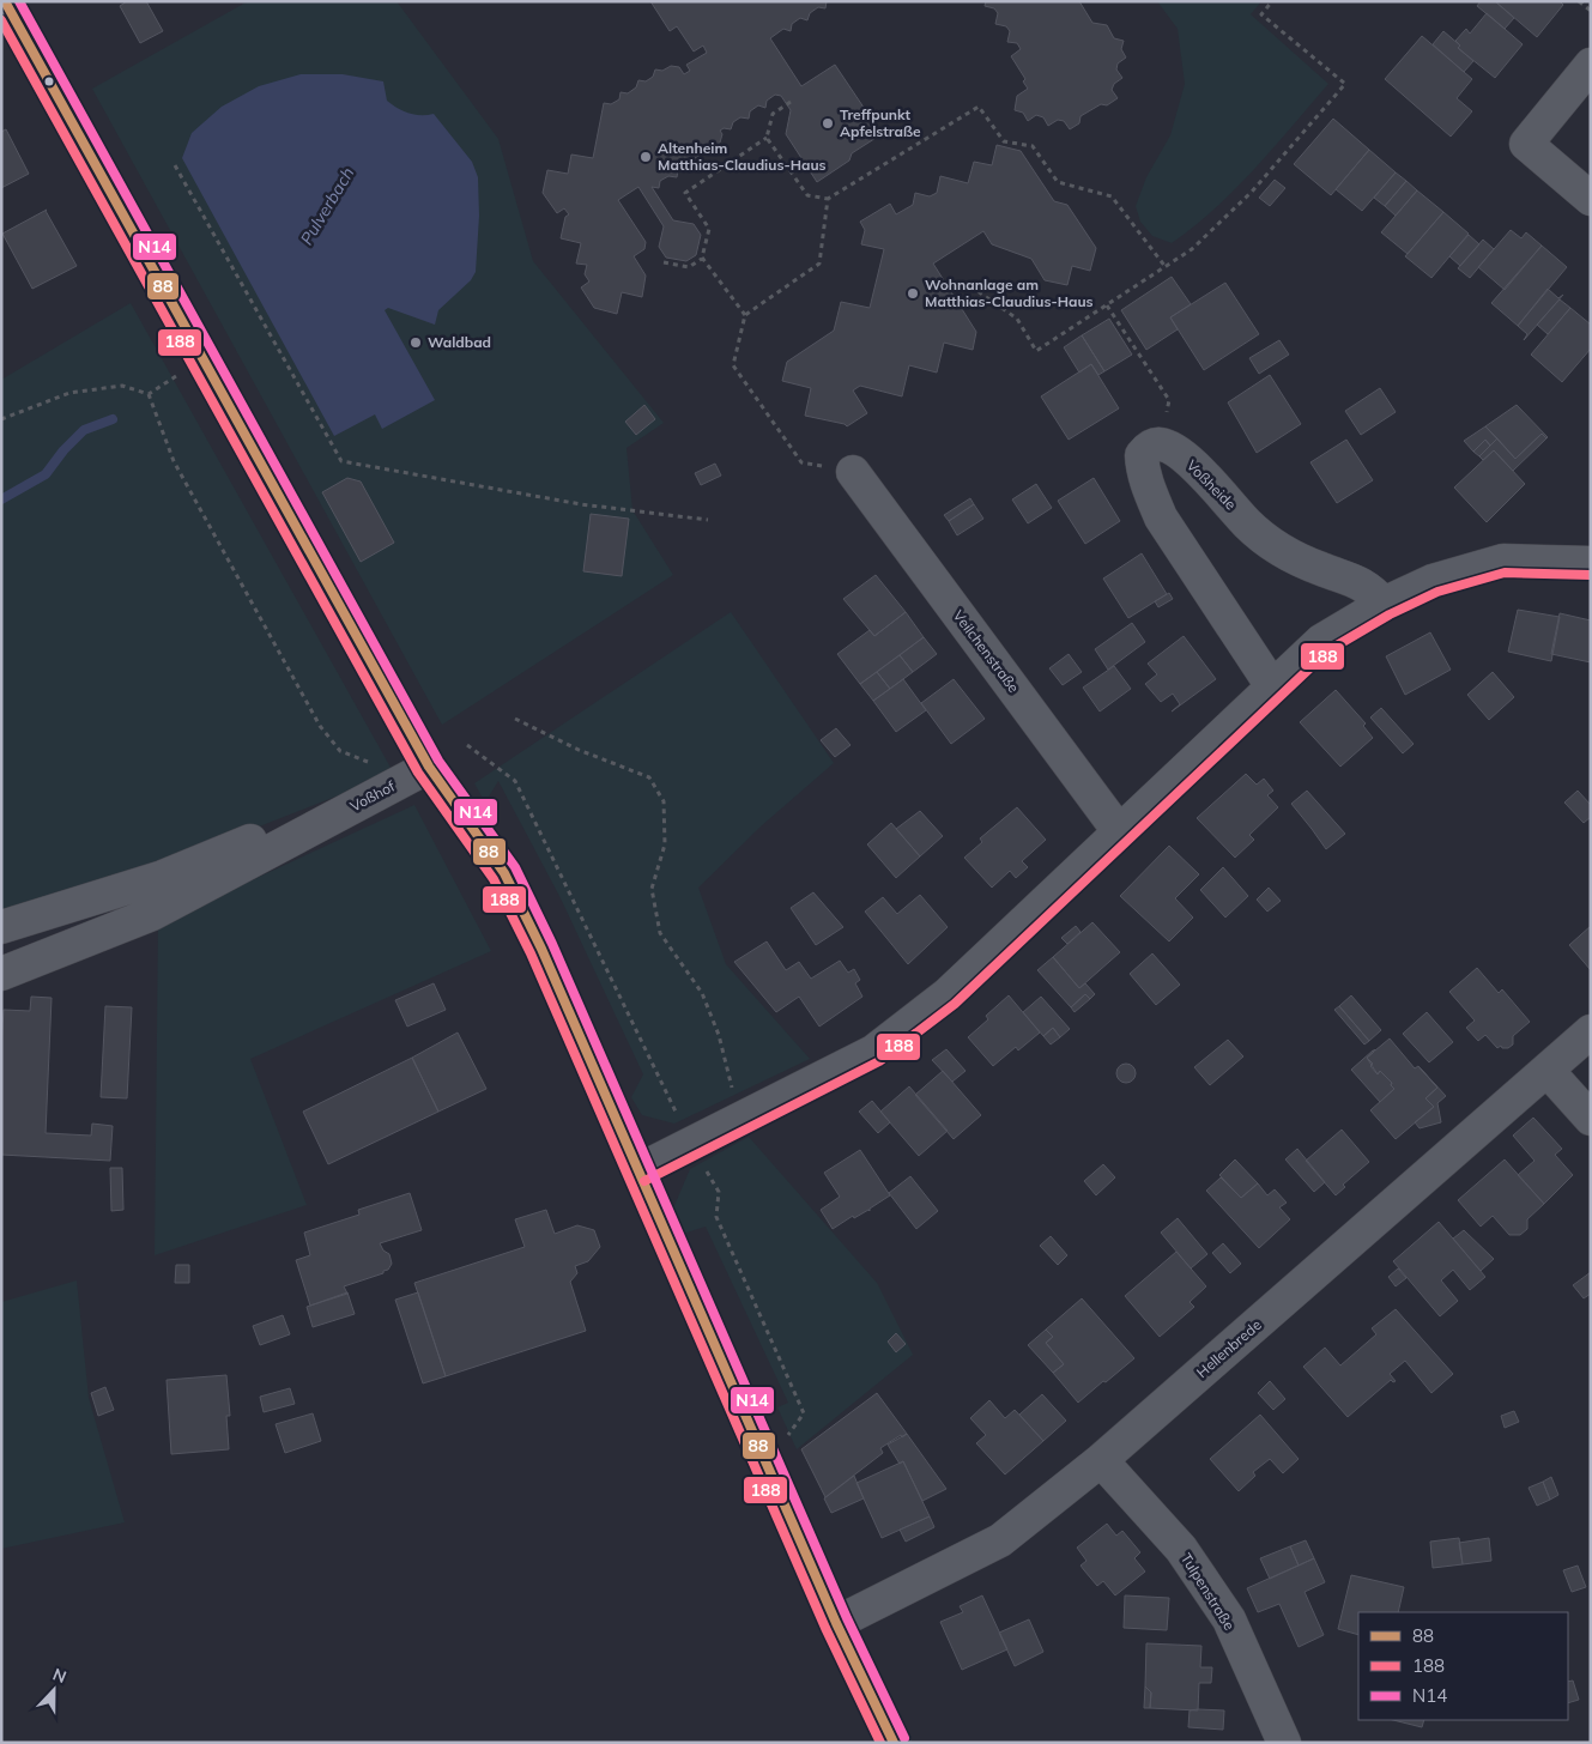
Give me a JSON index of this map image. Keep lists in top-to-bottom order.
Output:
{
  "streets": {
    "street": [
      "Voßheide",
      "Veilchenstraße",
      "Voßhof",
      "Hellenbrede",
      "Tulpenstraße"
    ]
  },
  "crossings": [
    ["Hellenbrede", "Tulpenstraße"]
  ],
  "water": ["Pulverbach"],
  "places": [
    "Treffpunkt Apfelstraße",
    "Altenheim Matthias-Claudius-Haus",
    "Wohnanlage am Matthias-Claudius-Haus",
    "Waldbad"
  ],
  "lines": ["transit line 88", "transit line N14", "transit line 188"],
  "legend": ["88", "188", "N14"],
  "north": "top"
}
